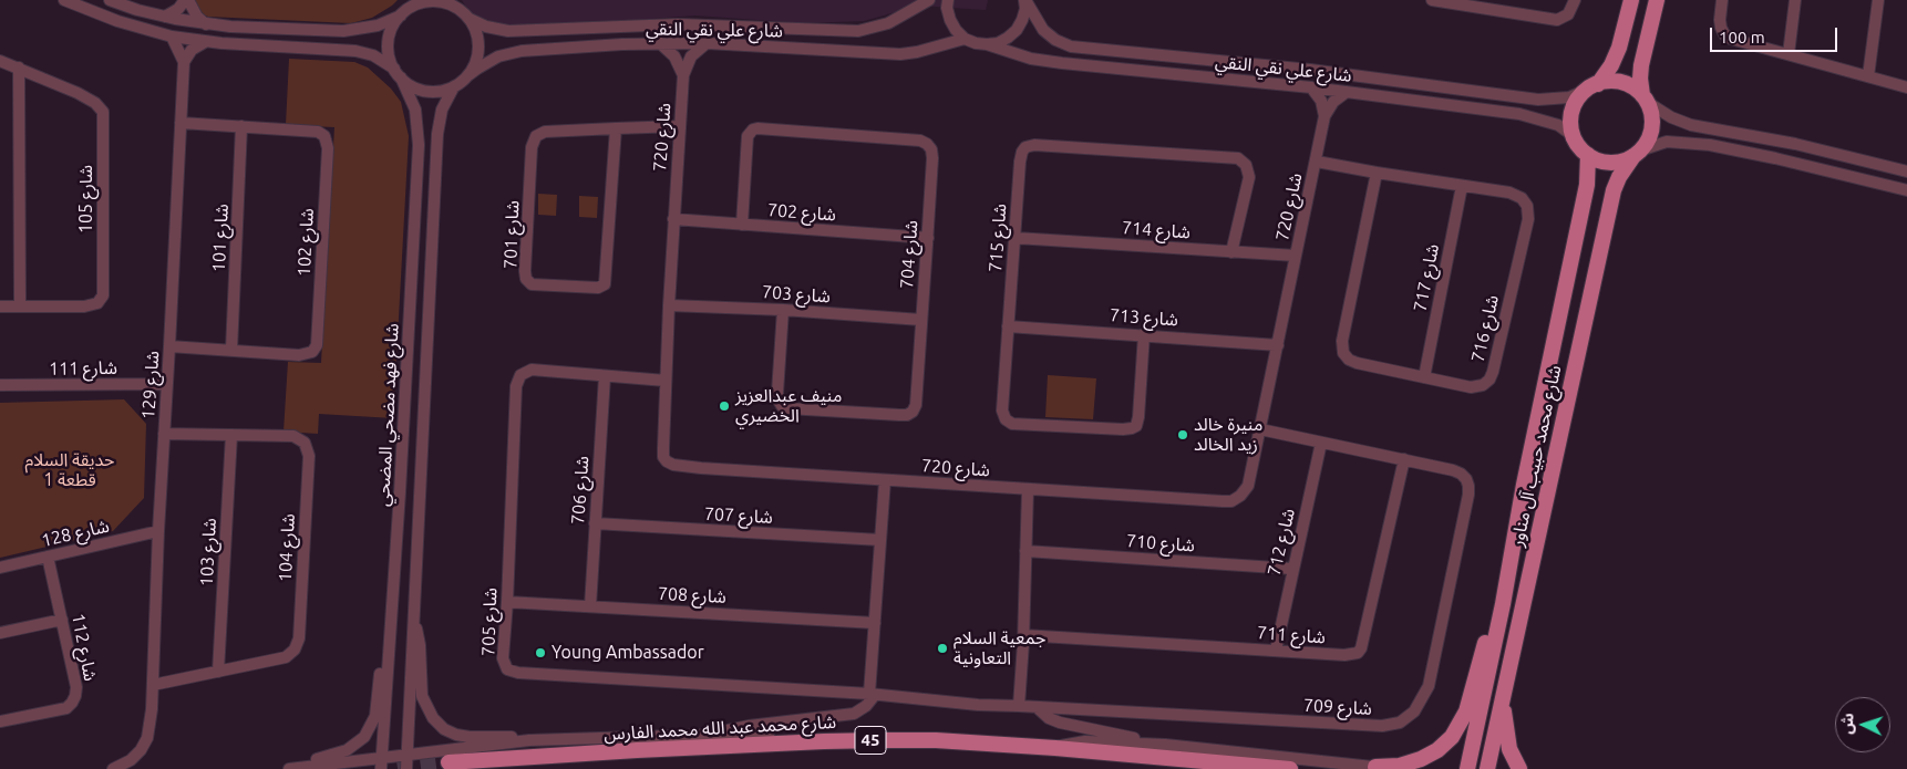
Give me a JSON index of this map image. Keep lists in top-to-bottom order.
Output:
{
  "streets": {
    "main road": ["شارع محمد حبيب آل مناور", "شارع محمد عبد الله محمد الفارس", "45"],
    "street": [
      "شارع علي نقي النقي",
      "شارع 720",
      "شارع 105",
      "شارع 702",
      "شارع 714",
      "شارع 701",
      "شارع 101",
      "شارع 715",
      "شارع 102",
      "شارع 704",
      "شارع 717",
      "شارع 703",
      "شارع 713",
      "شارع 716",
      "شارع 111",
      "شارع 129",
      "شارع فهد مضحي المضحي",
      "شارع 706",
      "شارع 707",
      "شارع 128",
      "شارع 712",
      "شارع 710",
      "شارع 104",
      "شارع 103",
      "شارع 708",
      "شارع 705",
      "شارع 711",
      "شارع 112",
      "شارع 709"
    ]
  },
  "crossings": [
    ["شارع علي نقي النقي", "شارع 720"],
    ["شارع علي نقي النقي", "شارع فهد مضحي المضحي"],
    ["شارع علي نقي النقي", "شارع محمد حبيب آل مناور"],
    ["شارع 720", "شارع 702"],
    ["شارع 720", "شارع 714"],
    ["شارع 720", "شارع 701"],
    ["شارع 720", "شارع 703"],
    ["شارع 720", "شارع 713"],
    ["شارع 720", "شارع 716"],
    ["شارع 720", "شارع 705"],
    ["شارع 720", "شارع 709"],
    ["شارع 702", "شارع 704"],
    ["شارع 714", "شارع 715"],
    ["شارع 101", "شارع 102"],
    ["شارع 715", "شارع 713"],
    ["شارع 102", "شارع 129"],
    ["شارع 704", "شارع 703"],
    ["شارع 717", "شارع 716"],
    ["شارع 111", "شارع 129"],
    ["شارع 129", "شارع 128"],
    ["شارع 129", "شارع 104"],
    ["شارع 706", "شارع 707"],
    ["شارع 706", "شارع 708"],
    ["شارع 706", "شارع 705"],
    ["شارع 128", "شارع 112"],
    ["شارع 712", "شارع 710"],
    ["شارع 712", "شارع 711"],
    ["شارع 712", "شارع 709"],
    ["شارع 104", "شارع 103"],
    ["شارع 708", "شارع 705"],
    ["شارع 705", "شارع 709"],
    ["شارع 711", "شارع 709"]
  ],
  "parks": ["حديقة السلام قطعة 1"],
  "places": [
    "منيف عبدالعزيز الخضيري",
    "منيرة خالد زيد الخالد",
    "جمعية السلام التعاونية",
    "Young Ambassador"
  ],
  "scale_bar": "100 m",
  "north": "left"
}
